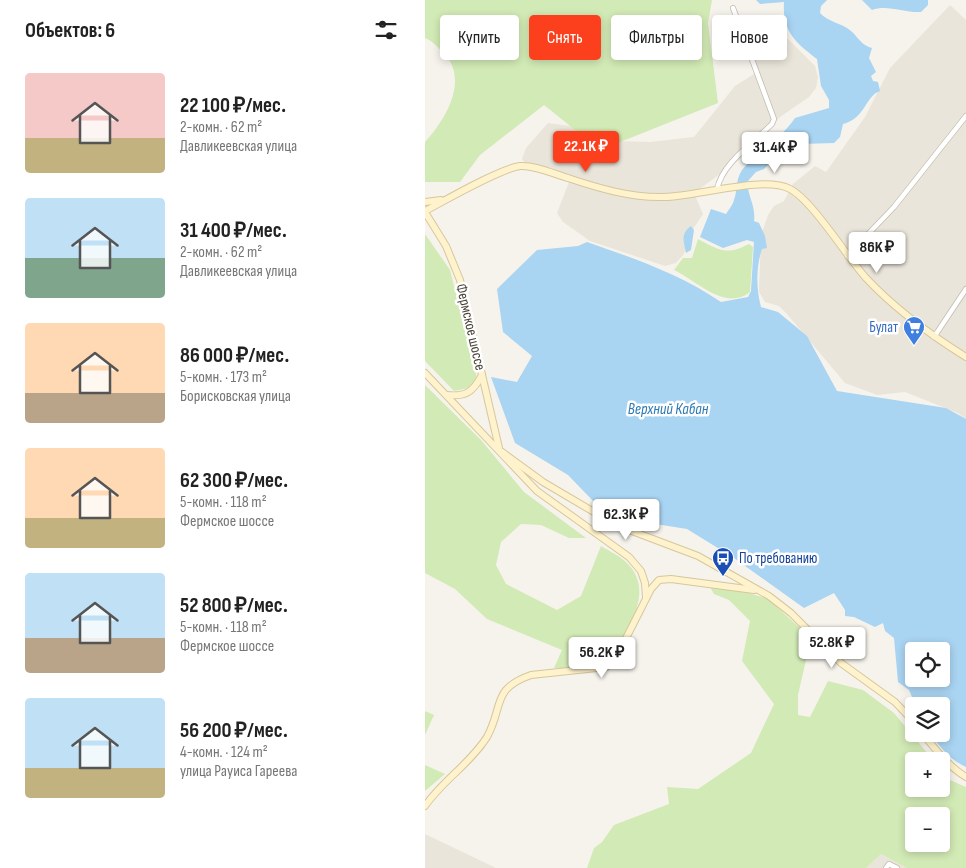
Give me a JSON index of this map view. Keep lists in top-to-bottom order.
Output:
{
  "streets": {
    "street": ["Фермское шоссе"]
  },
  "water": ["Верхний Кабан"],
  "places": {
    "supermarket": ["Булат"],
    "bus stop": ["По требованию"]
  },
  "page": {
    "heading": "Объектов: 6",
    "chip": [
      "Купить",
      "Снять",
      "Фильтры",
      "Новое"
    ],
    "list": [
      {
        "name": "22 100 ₽/мес.",
        "note": "2-комн. · 62 m² · Давликеевская улица"
      },
      {
        "name": "31 400 ₽/мес.",
        "note": "2-комн. · 62 m² · Давликеевская улица"
      },
      {
        "name": "86 000 ₽/мес.",
        "note": "5-комн. · 173 m² · Борисковская улица"
      },
      {
        "name": "62 300 ₽/мес.",
        "note": "5-комн. · 118 m² · Фермское шоссе"
      },
      {
        "name": "52 800 ₽/мес.",
        "note": "5-комн. · 118 m² · Фермское шоссе"
      },
      {
        "name": "56 200 ₽/мес.",
        "note": "4-комн. · 124 m² · улица Рауиса Гареева"
      }
    ],
    "price": [
      "22.1K ₽",
      "31.4K ₽",
      "86K ₽",
      "62.3K ₽",
      "52.8K ₽",
      "56.2K ₽"
    ],
    "map_buttons": ["+", "−"]
  }
}
